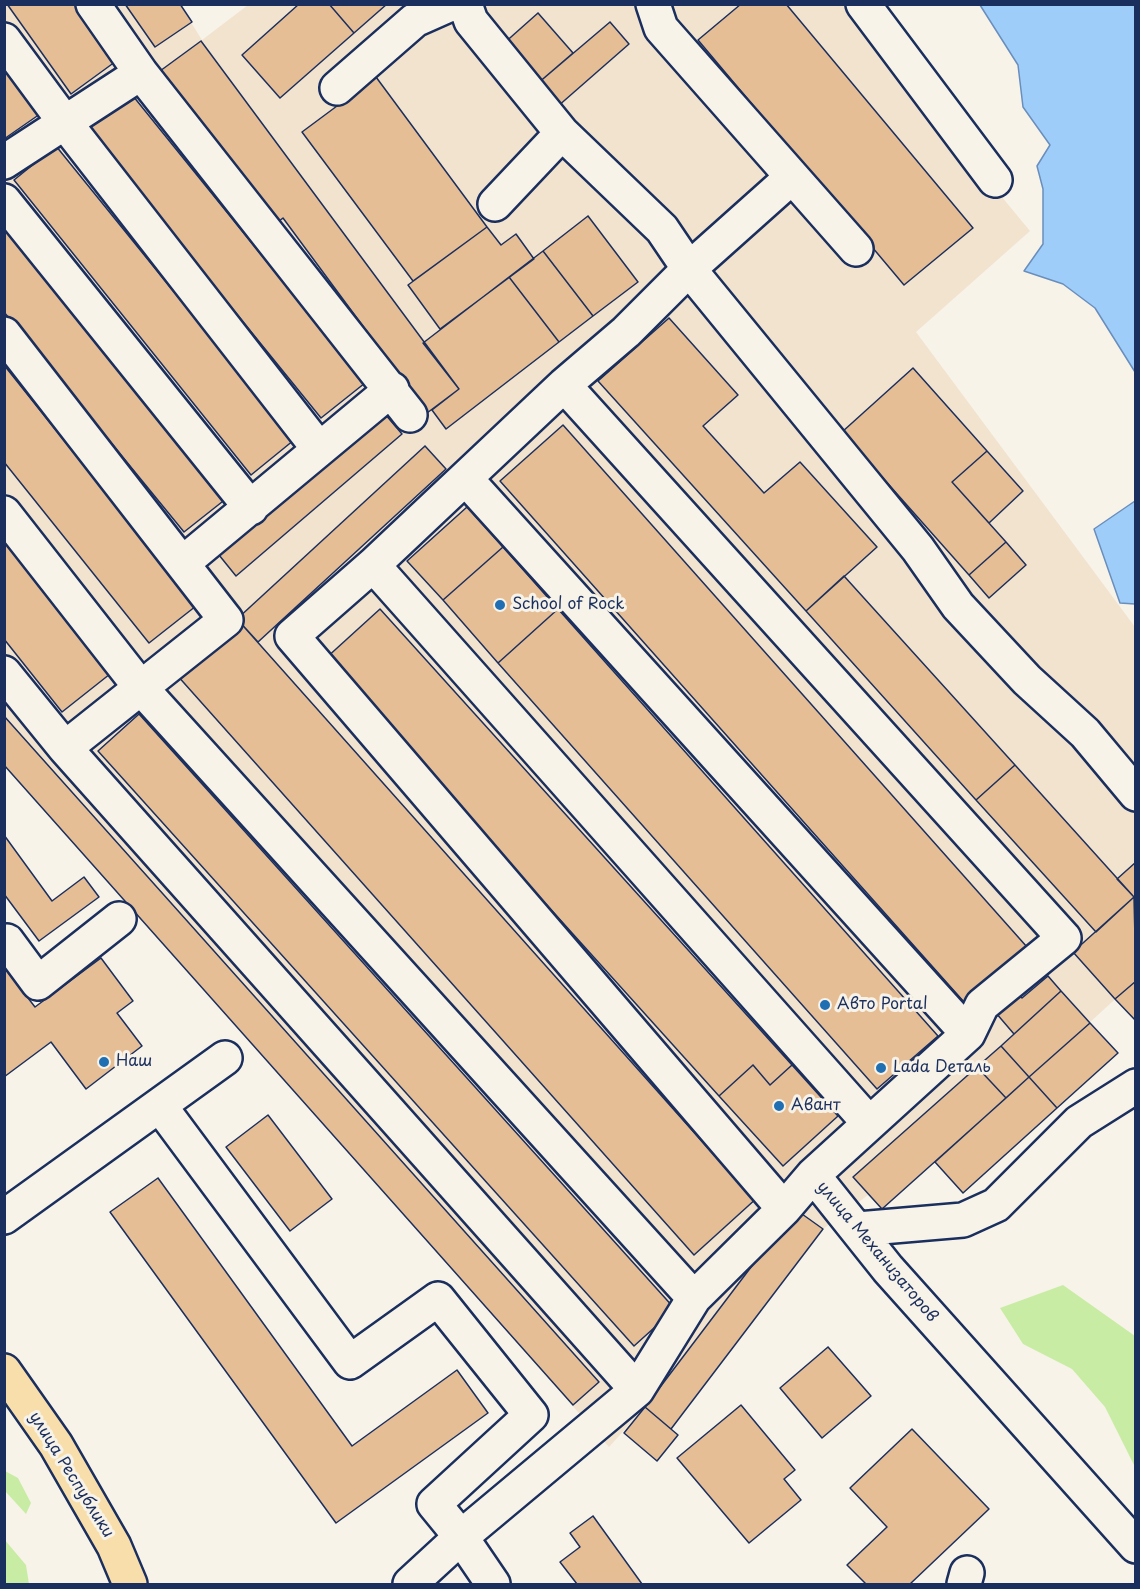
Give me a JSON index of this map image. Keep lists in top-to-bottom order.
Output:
{
  "streets": {
    "main road": ["улица Республики"],
    "lane": ["улица Механизаторов"]
  },
  "places": [
    "School of Rock",
    "Авто Portal",
    "Наш",
    "Lada Dеталь",
    "Авант"
  ]
}
